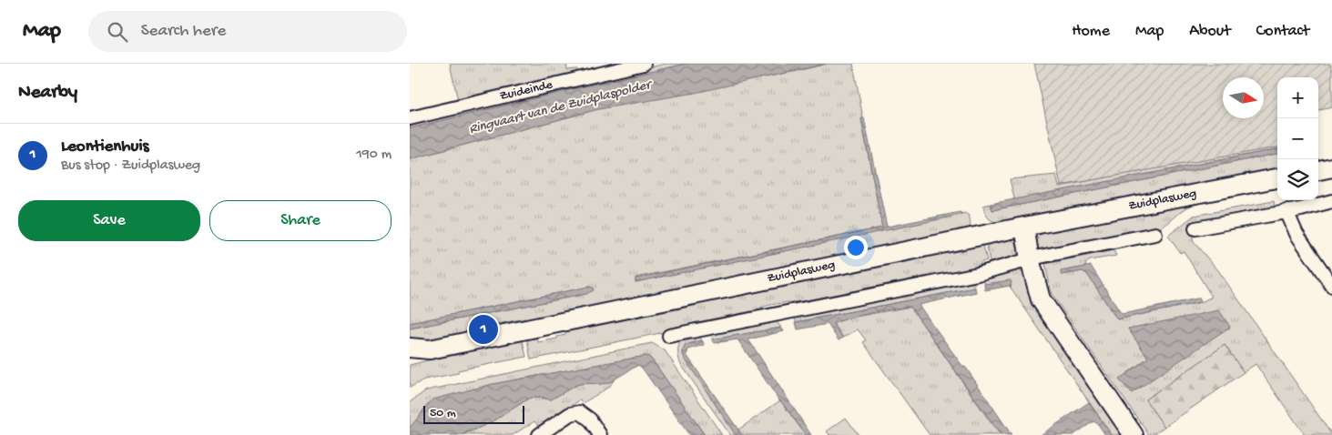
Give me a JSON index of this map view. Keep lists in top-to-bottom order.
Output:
{
  "streets": {
    "main road": ["Zuidplasweg"],
    "street": ["Zuideinde"]
  },
  "water": ["Ringvaart van de Zuidplaspolder"],
  "scale_bar": "50 m",
  "north": "right",
  "page": {
    "header": "Map",
    "search": "Search here",
    "nav": [
      "Home",
      "Map",
      "About",
      "Contact"
    ],
    "heading": "Nearby",
    "map_buttons": ["+", "−"],
    "list": [
      {
        "mark": "1",
        "name": "Leontienhuis",
        "note": "Bus stop · Zuidplasweg",
        "value": "190 m"
      }
    ],
    "buttons": ["Save", "Share"],
    "pins": "1",
    "scale": "50 m"
  }
}
